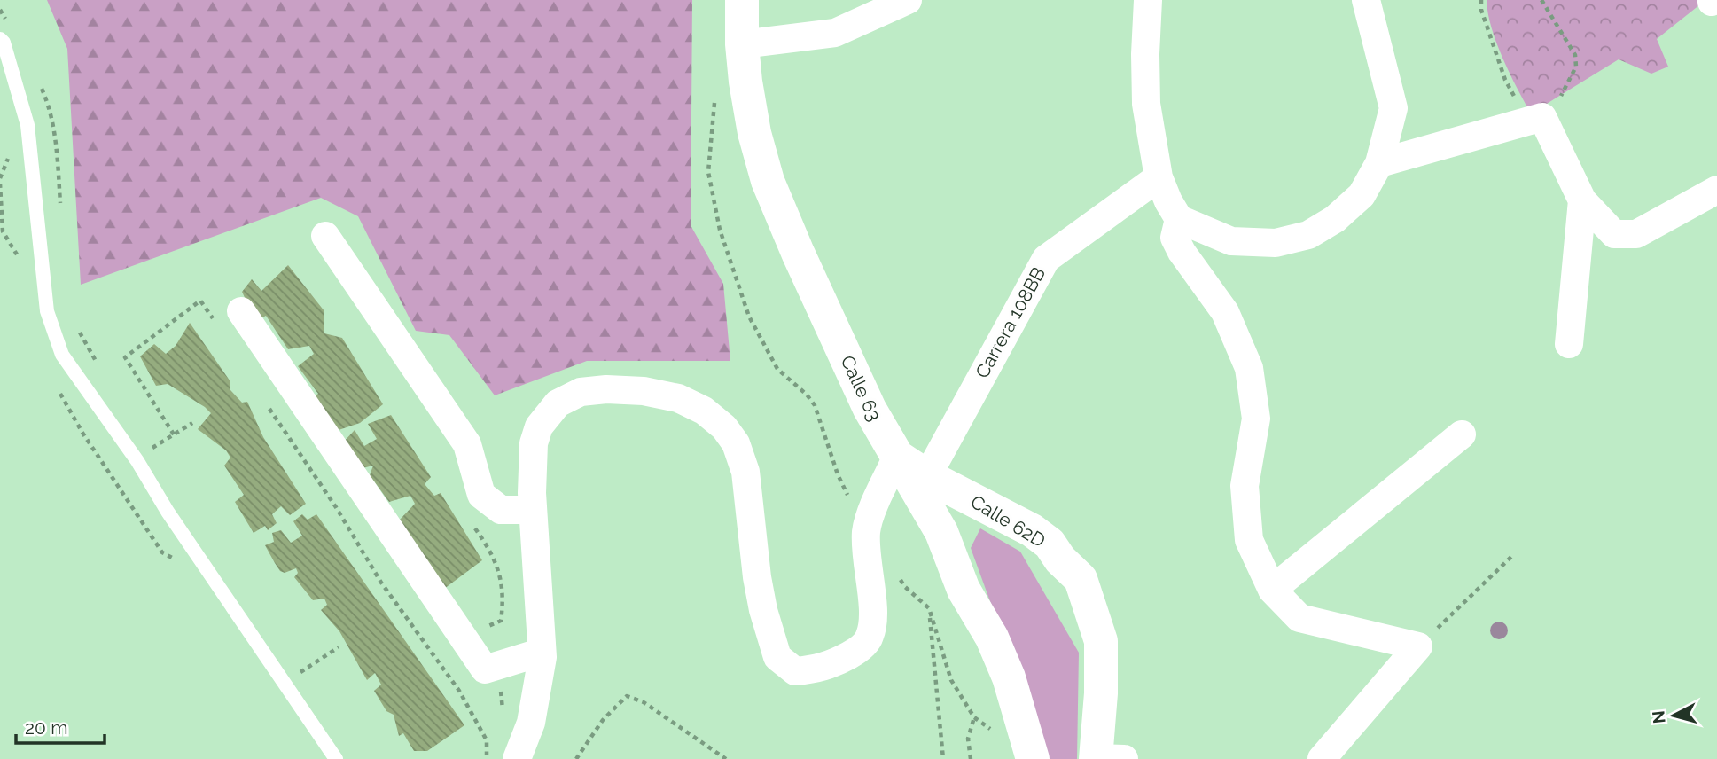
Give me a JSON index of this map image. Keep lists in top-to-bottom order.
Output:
{
  "streets": {
    "main road": ["Calle 63", "Calle 62D"],
    "street": ["Carrera 108BB"]
  },
  "crossings": [
    ["Carrera 108BB", "Calle 62D"],
    ["Calle 63", "Calle 62D"]
  ],
  "scale_bar": "20 m",
  "north": "left"
}
